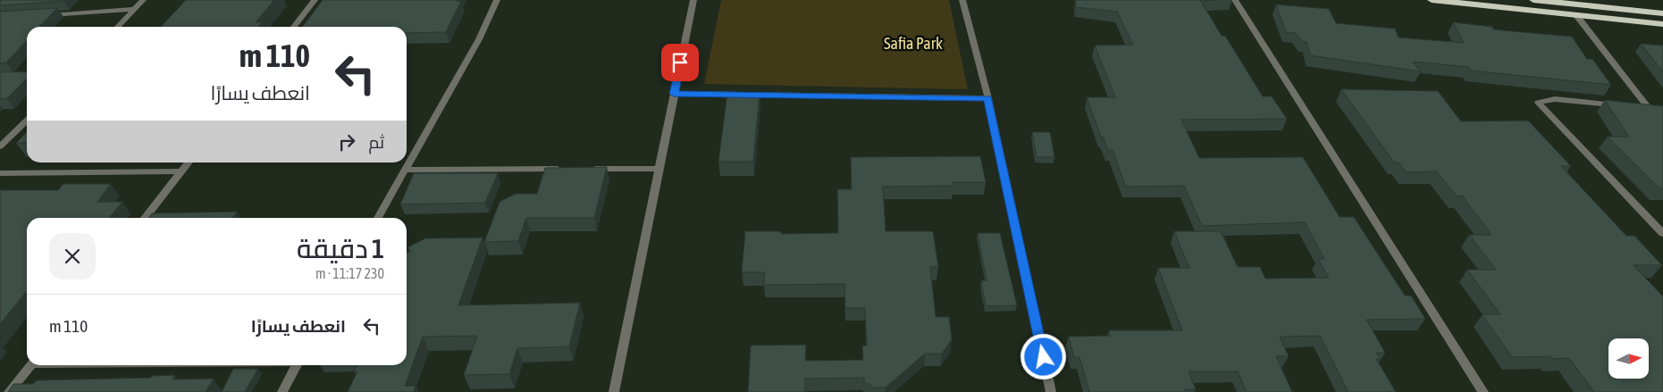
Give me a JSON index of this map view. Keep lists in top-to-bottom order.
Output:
{
  "parks": ["Safia Park"],
  "north": "right",
  "page": {
    "turn": ["110 m", "انعطف يسارًا"],
    "then": "ثم",
    "heading": ["1 دقيقة", "230 m · 11:17"],
    "list": [
      {
        "name": "انعطف يسارًا",
        "value": "110 m"
      }
    ]
  }
}
